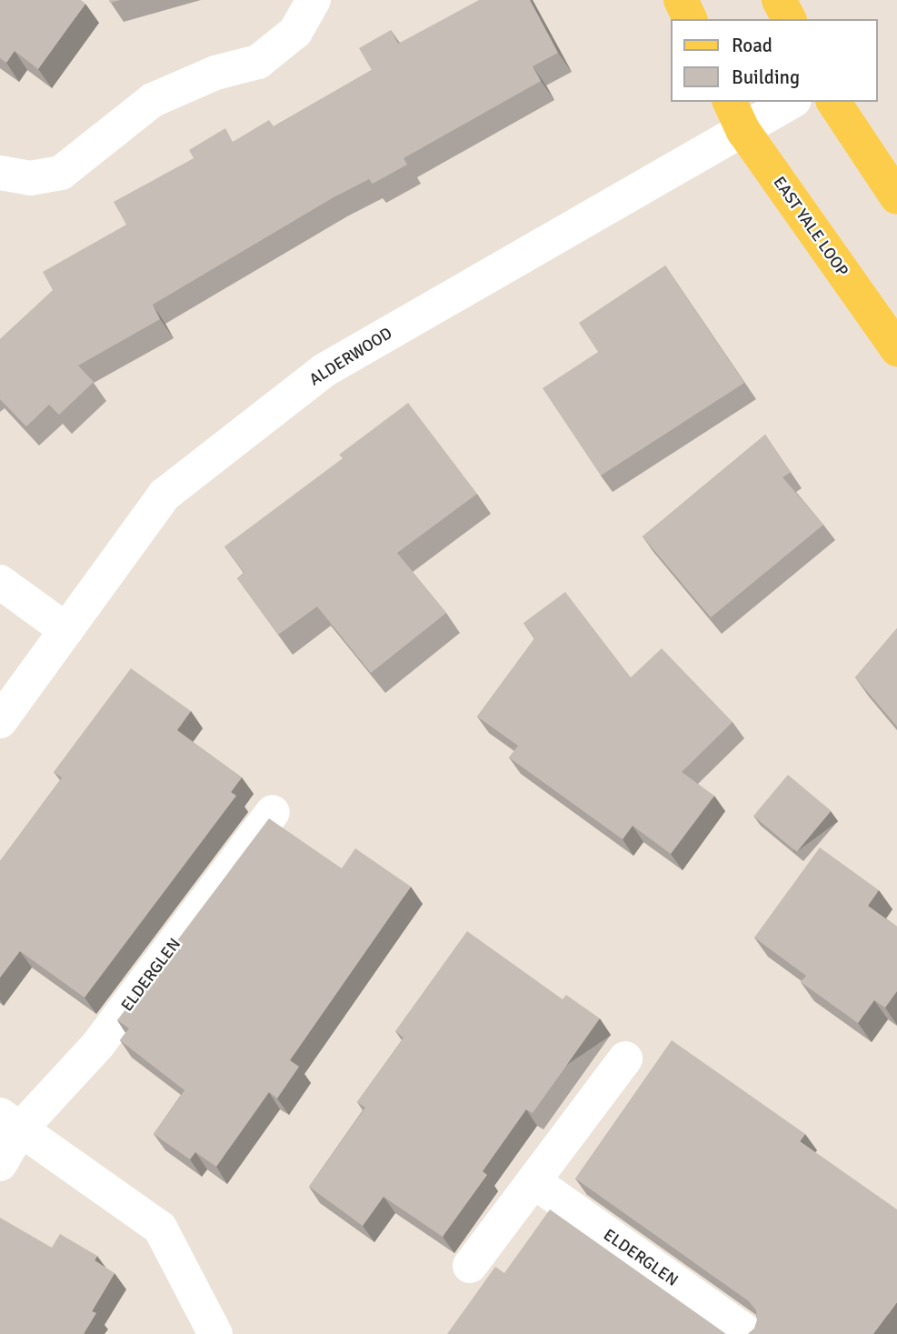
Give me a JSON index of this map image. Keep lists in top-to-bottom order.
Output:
{
  "streets": {
    "main road": ["EAST YALE LOOP"],
    "street": ["ALDERWOOD", "ELDERGLEN"]
  },
  "crossings": [
    ["EAST YALE LOOP", "ALDERWOOD"]
  ],
  "legend": ["Road", "Building"]
}
